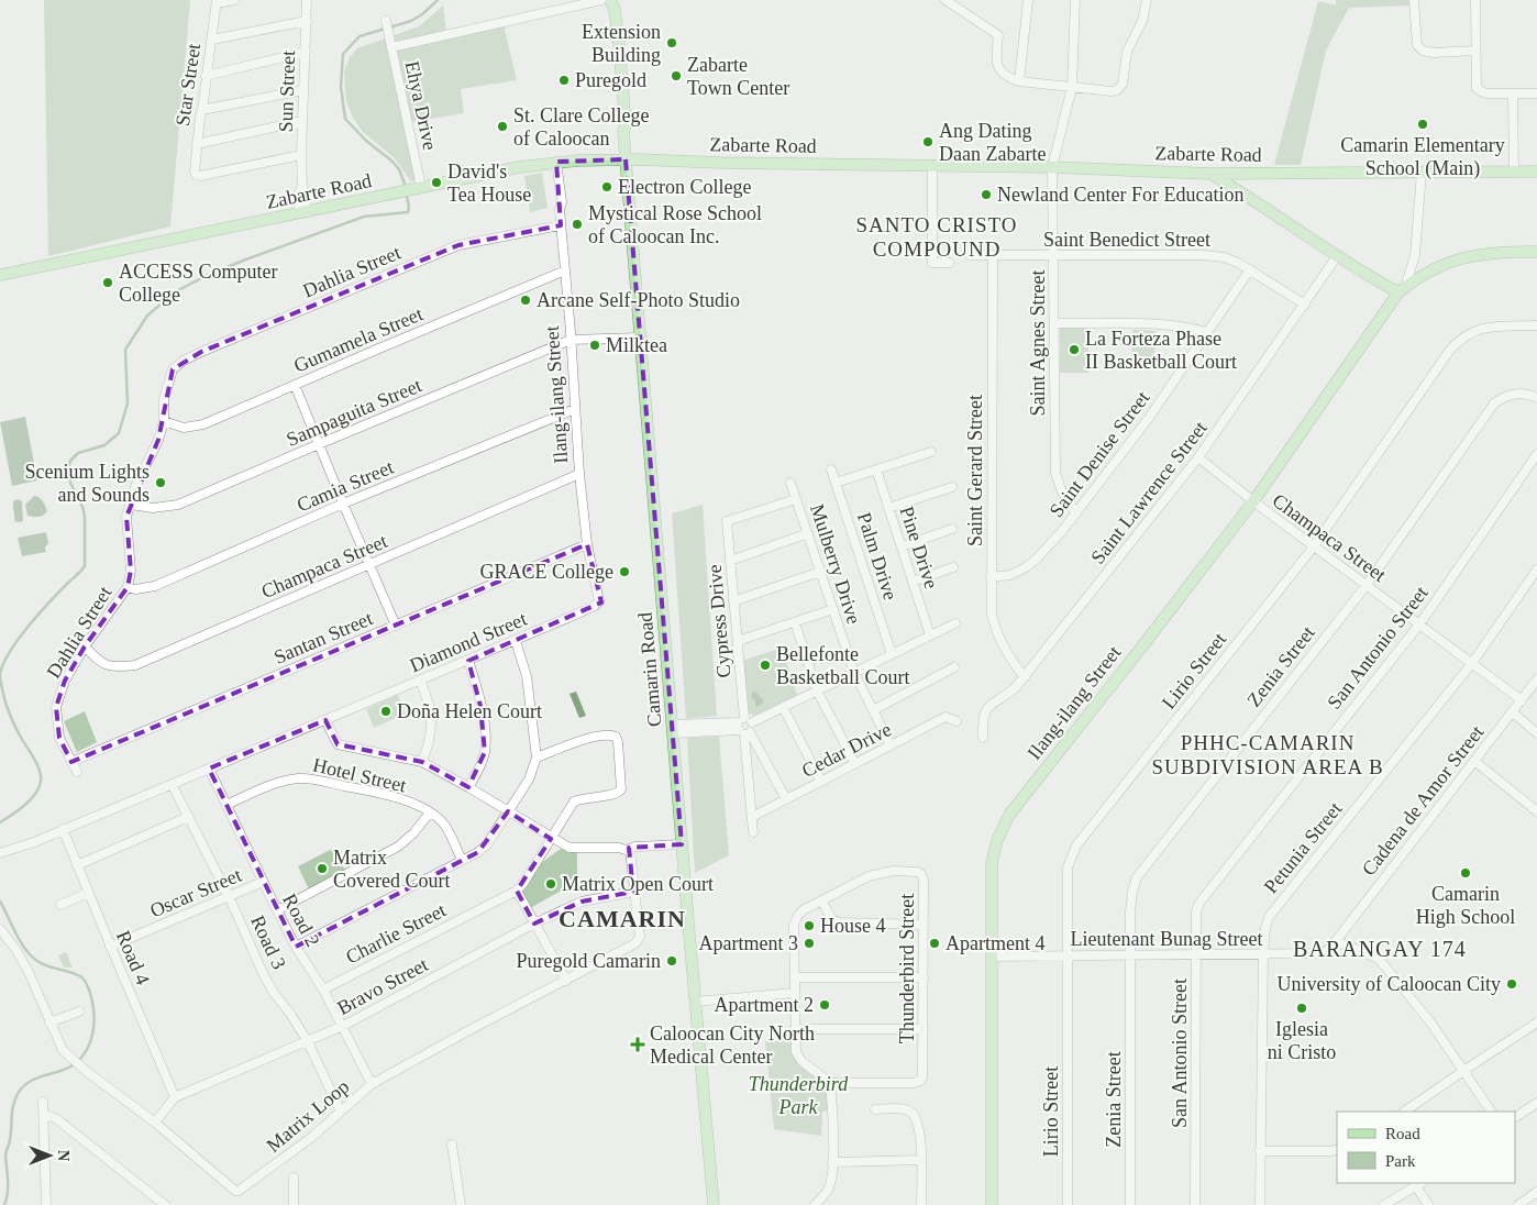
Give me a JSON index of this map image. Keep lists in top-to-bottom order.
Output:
{
  "streets": {
    "main road": ["Zabarte Road", "Ilang-ilang Street", "Camarin Road"],
    "street": [
      "Star Street",
      "Sun Street",
      "Ehya Drive",
      "Saint Benedict Street",
      "Dahlia Street",
      "Gumamela Street",
      "Saint Agnes Street",
      "Sampaguita Street",
      "Saint Denise Street",
      "Saint Gerard Street",
      "Camia Street",
      "Saint Lawrence Street",
      "Champaca Street",
      "Pine Drive",
      "Palm Drive",
      "Mulberry Drive",
      "Cypress Drive",
      "Santan Street",
      "Diamond Street",
      "San Antonio Street",
      "Zenia Street",
      "Lirio Street",
      "Cedar Drive",
      "Hotel Street",
      "Cadena de Amor Street",
      "Petunia Street",
      "Oscar Street",
      "Road 2",
      "Charlie Street",
      "Lieutenant Bunag Street",
      "Road 3",
      "Road 4",
      "Thunderbird Street",
      "Bravo Street",
      "Matrix Loop"
    ]
  },
  "crossings": [
    ["Star Street", "Sun Street"],
    ["Sun Street", "Zabarte Road"],
    ["Ehya Drive", "Zabarte Road"],
    ["Ehya Drive", "Camarin Road"],
    ["Zabarte Road", "Saint Agnes Street"],
    ["Zabarte Road", "Ilang-ilang Street"],
    ["Zabarte Road", "Camarin Road"],
    ["Saint Benedict Street", "Saint Agnes Street"],
    ["Saint Benedict Street", "Saint Denise Street"],
    ["Saint Benedict Street", "Saint Gerard Street"],
    ["Saint Benedict Street", "Saint Lawrence Street"],
    ["Dahlia Street", "Gumamela Street"],
    ["Dahlia Street", "Ilang-ilang Street"],
    ["Dahlia Street", "Sampaguita Street"],
    ["Dahlia Street", "Camia Street"],
    ["Dahlia Street", "Champaca Street"],
    ["Dahlia Street", "Santan Street"],
    ["Gumamela Street", "Ilang-ilang Street"],
    ["Saint Agnes Street", "Saint Denise Street"],
    ["Ilang-ilang Street", "Sampaguita Street"],
    ["Ilang-ilang Street", "Camia Street"],
    ["Ilang-ilang Street", "Champaca Street"],
    ["Ilang-ilang Street", "Santan Street"],
    ["Ilang-ilang Street", "Diamond Street"],
    ["Ilang-ilang Street", "Lieutenant Bunag Street"],
    ["Sampaguita Street", "Camarin Road"],
    ["Saint Denise Street", "Saint Gerard Street"],
    ["Saint Gerard Street", "Saint Lawrence Street"],
    ["Saint Lawrence Street", "Champaca Street"],
    ["Champaca Street", "San Antonio Street"],
    ["Champaca Street", "Zenia Street"],
    ["Champaca Street", "Lirio Street"],
    ["Champaca Street", "Cadena de Amor Street"],
    ["Champaca Street", "Petunia Street"],
    ["Mulberry Drive", "Cypress Drive"],
    ["Mulberry Drive", "Cedar Drive"],
    ["Cypress Drive", "Cedar Drive"],
    ["San Antonio Street", "Lieutenant Bunag Street"],
    ["Zenia Street", "Lieutenant Bunag Street"],
    ["Lirio Street", "Lieutenant Bunag Street"],
    ["Hotel Street", "Road 2"],
    ["Cadena de Amor Street", "Lieutenant Bunag Street"],
    ["Petunia Street", "Lieutenant Bunag Street"],
    ["Oscar Street", "Road 2"],
    ["Oscar Street", "Road 3"],
    ["Oscar Street", "Road 4"],
    ["Road 2", "Charlie Street"],
    ["Road 2", "Bravo Street"],
    ["Road 2", "Matrix Loop"],
    ["Road 3", "Bravo Street"],
    ["Road 3", "Matrix Loop"],
    ["Road 4", "Bravo Street"],
    ["Bravo Street", "Matrix Loop"]
  ],
  "districts": [
    "SANTO CRISTO COMPOUND",
    "PHHC-CAMARIN SUBDIVISION AREA B",
    "CAMARIN",
    "BARANGAY 174"
  ],
  "parks": ["Thunderbird Park"],
  "places": {
    "other": [
      "Extension Building",
      "Zabarte Town Center",
      "Puregold",
      "Camarin Elementary School (Main)",
      "St. Clare College of Caloocan",
      "Ang Dating Daan Zabarte",
      "David's Tea House",
      "Electron College",
      "Newland Center For Education",
      "Mystical Rose School of Caloocan Inc.",
      "ACCESS Computer College",
      "Arcane Self-Photo Studio",
      "Milktea",
      "La Forteza Phase II Basketball Court",
      "Scenium Lights and Sounds",
      "GRACE College",
      "Bellefonte Basketball Court",
      "Doña Helen Court",
      "Matrix Covered Court",
      "Camarin High School",
      "Matrix Open Court",
      "House 4",
      "Apartment 3",
      "Apartment 4",
      "Puregold Camarin",
      "University of Caloocan City",
      "Apartment 2",
      "Iglesia ni Cristo"
    ],
    "health": ["Caloocan City North Medical Center"]
  },
  "legend": ["Road", "Park"],
  "north": "right"
}
